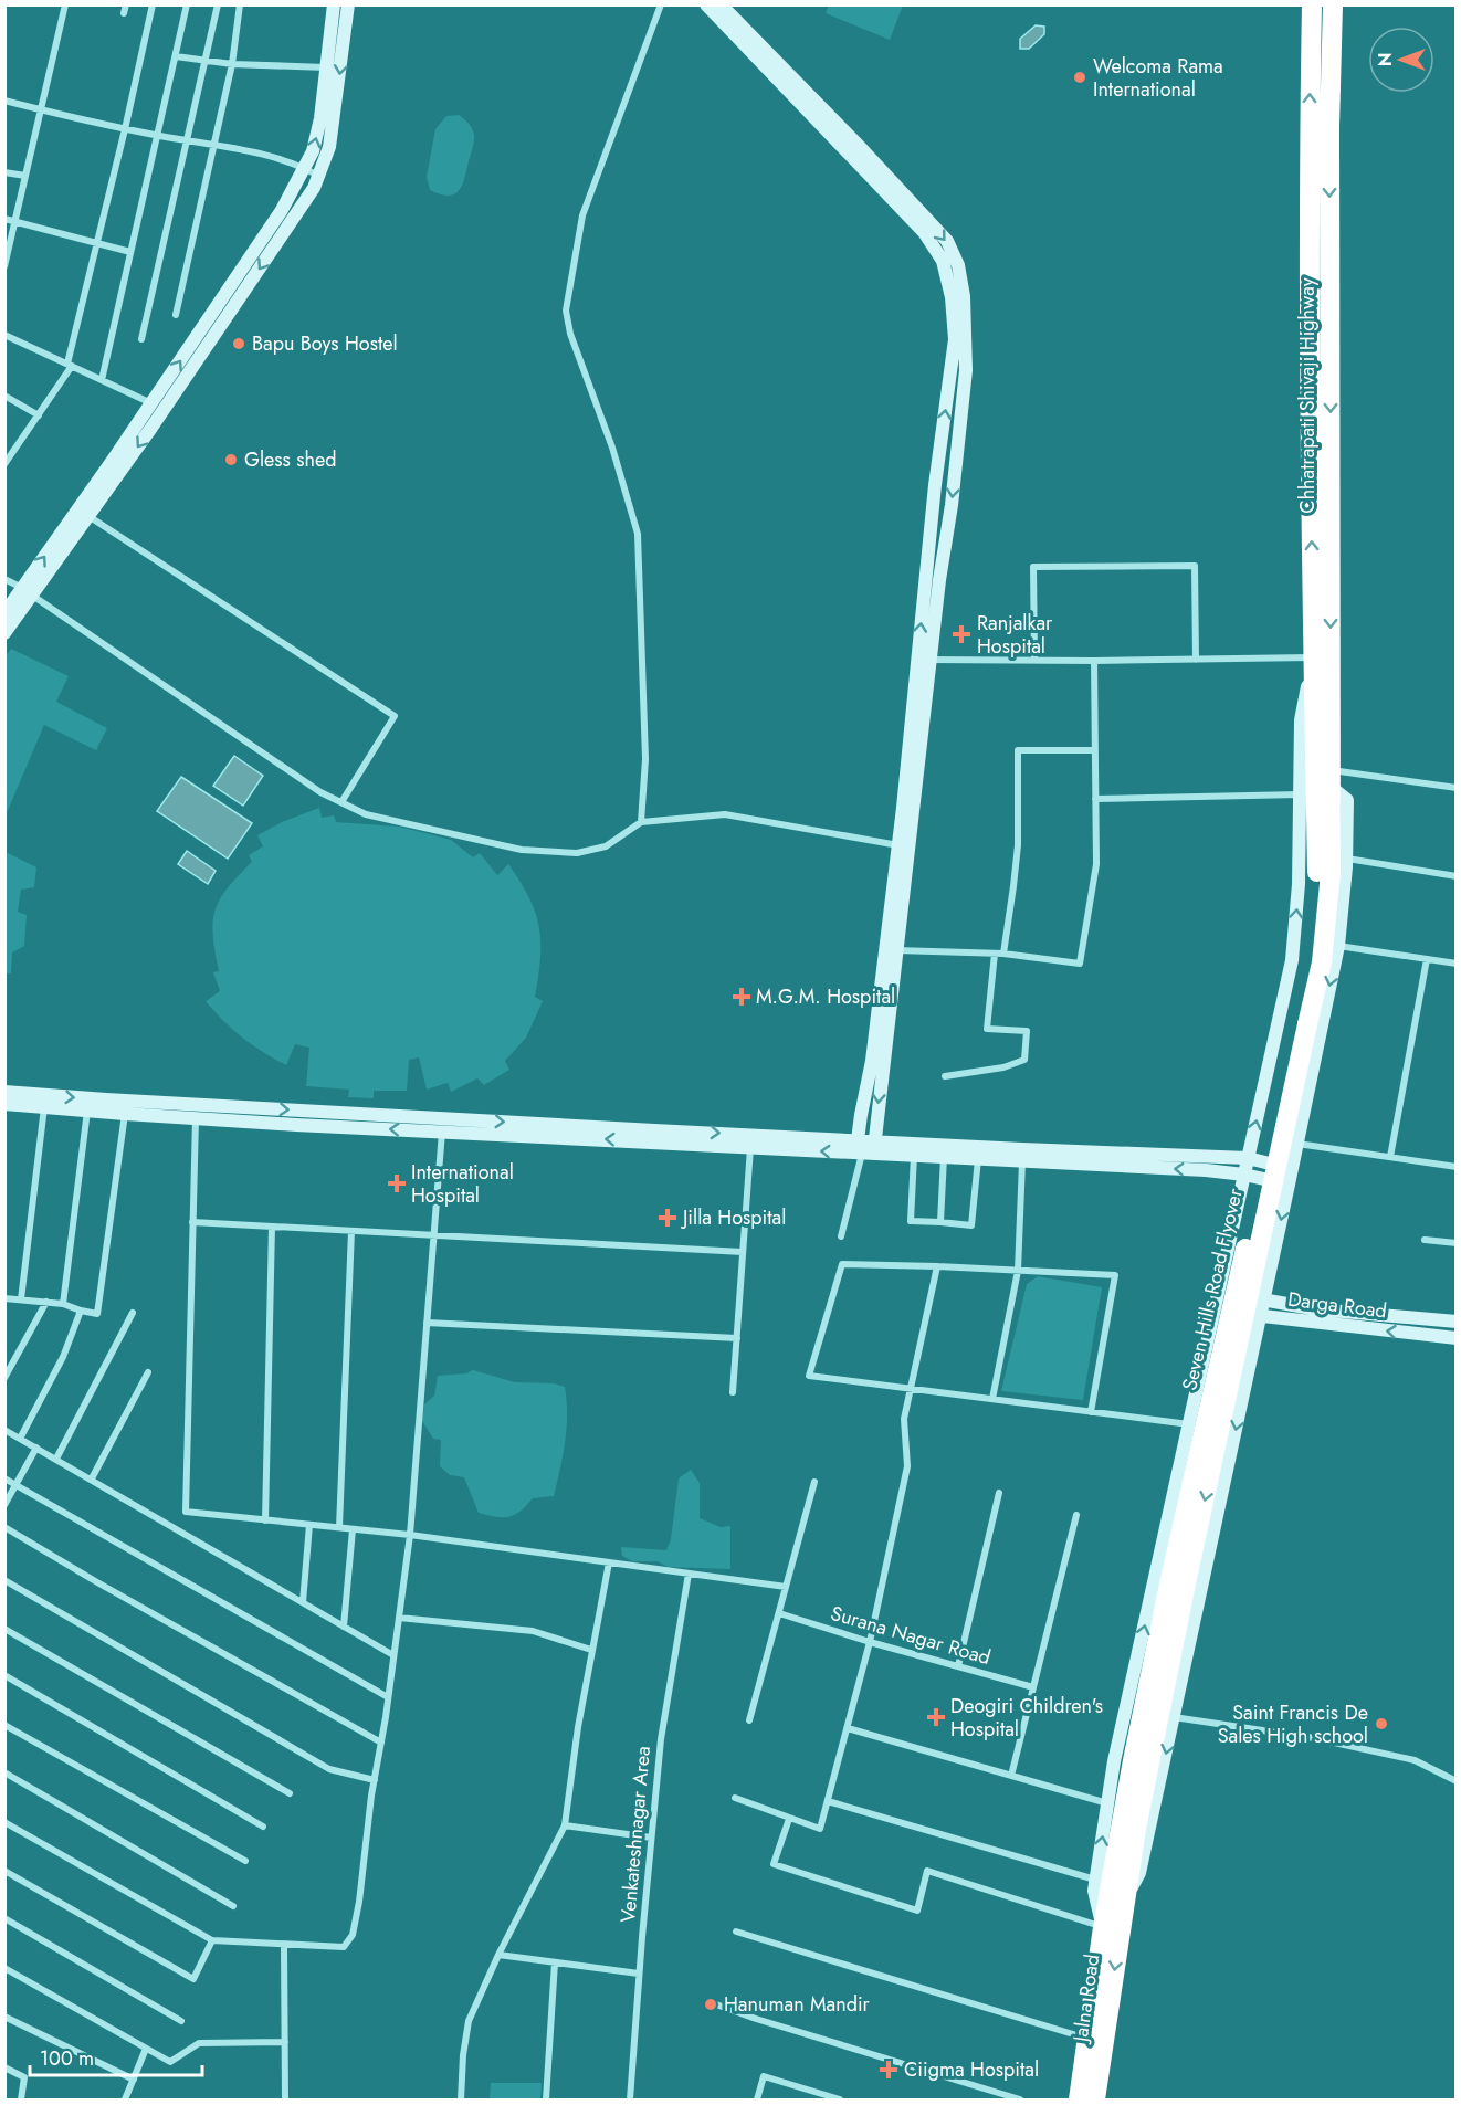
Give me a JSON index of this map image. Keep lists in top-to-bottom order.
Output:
{
  "streets": {
    "highway": ["Chhatrapati Shivaji Highway", "Seven Hills Road Flyover", "Jalna Road"],
    "street": ["Darga Road", "Surana Nagar Road", "Venkateshnagar Area"]
  },
  "crossings": [
    ["Chhatrapati Shivaji Highway", "Seven Hills Road Flyover"],
    ["Seven Hills Road Flyover", "Jalna Road"]
  ],
  "places": {
    "other": [
      "Welcoma Rama International",
      "Bapu Boys Hostel",
      "Gless shed",
      "Saint Francis De Sales High school",
      "Hanuman Mandir"
    ],
    "health": [
      "Ranjalkar Hospital",
      "M.G.M. Hospital",
      "International Hospital",
      "Jilla Hospital",
      "Deogiri Children's Hospital",
      "Ciigma Hospital"
    ]
  },
  "scale_bar": "100 m",
  "north": "left"
}
